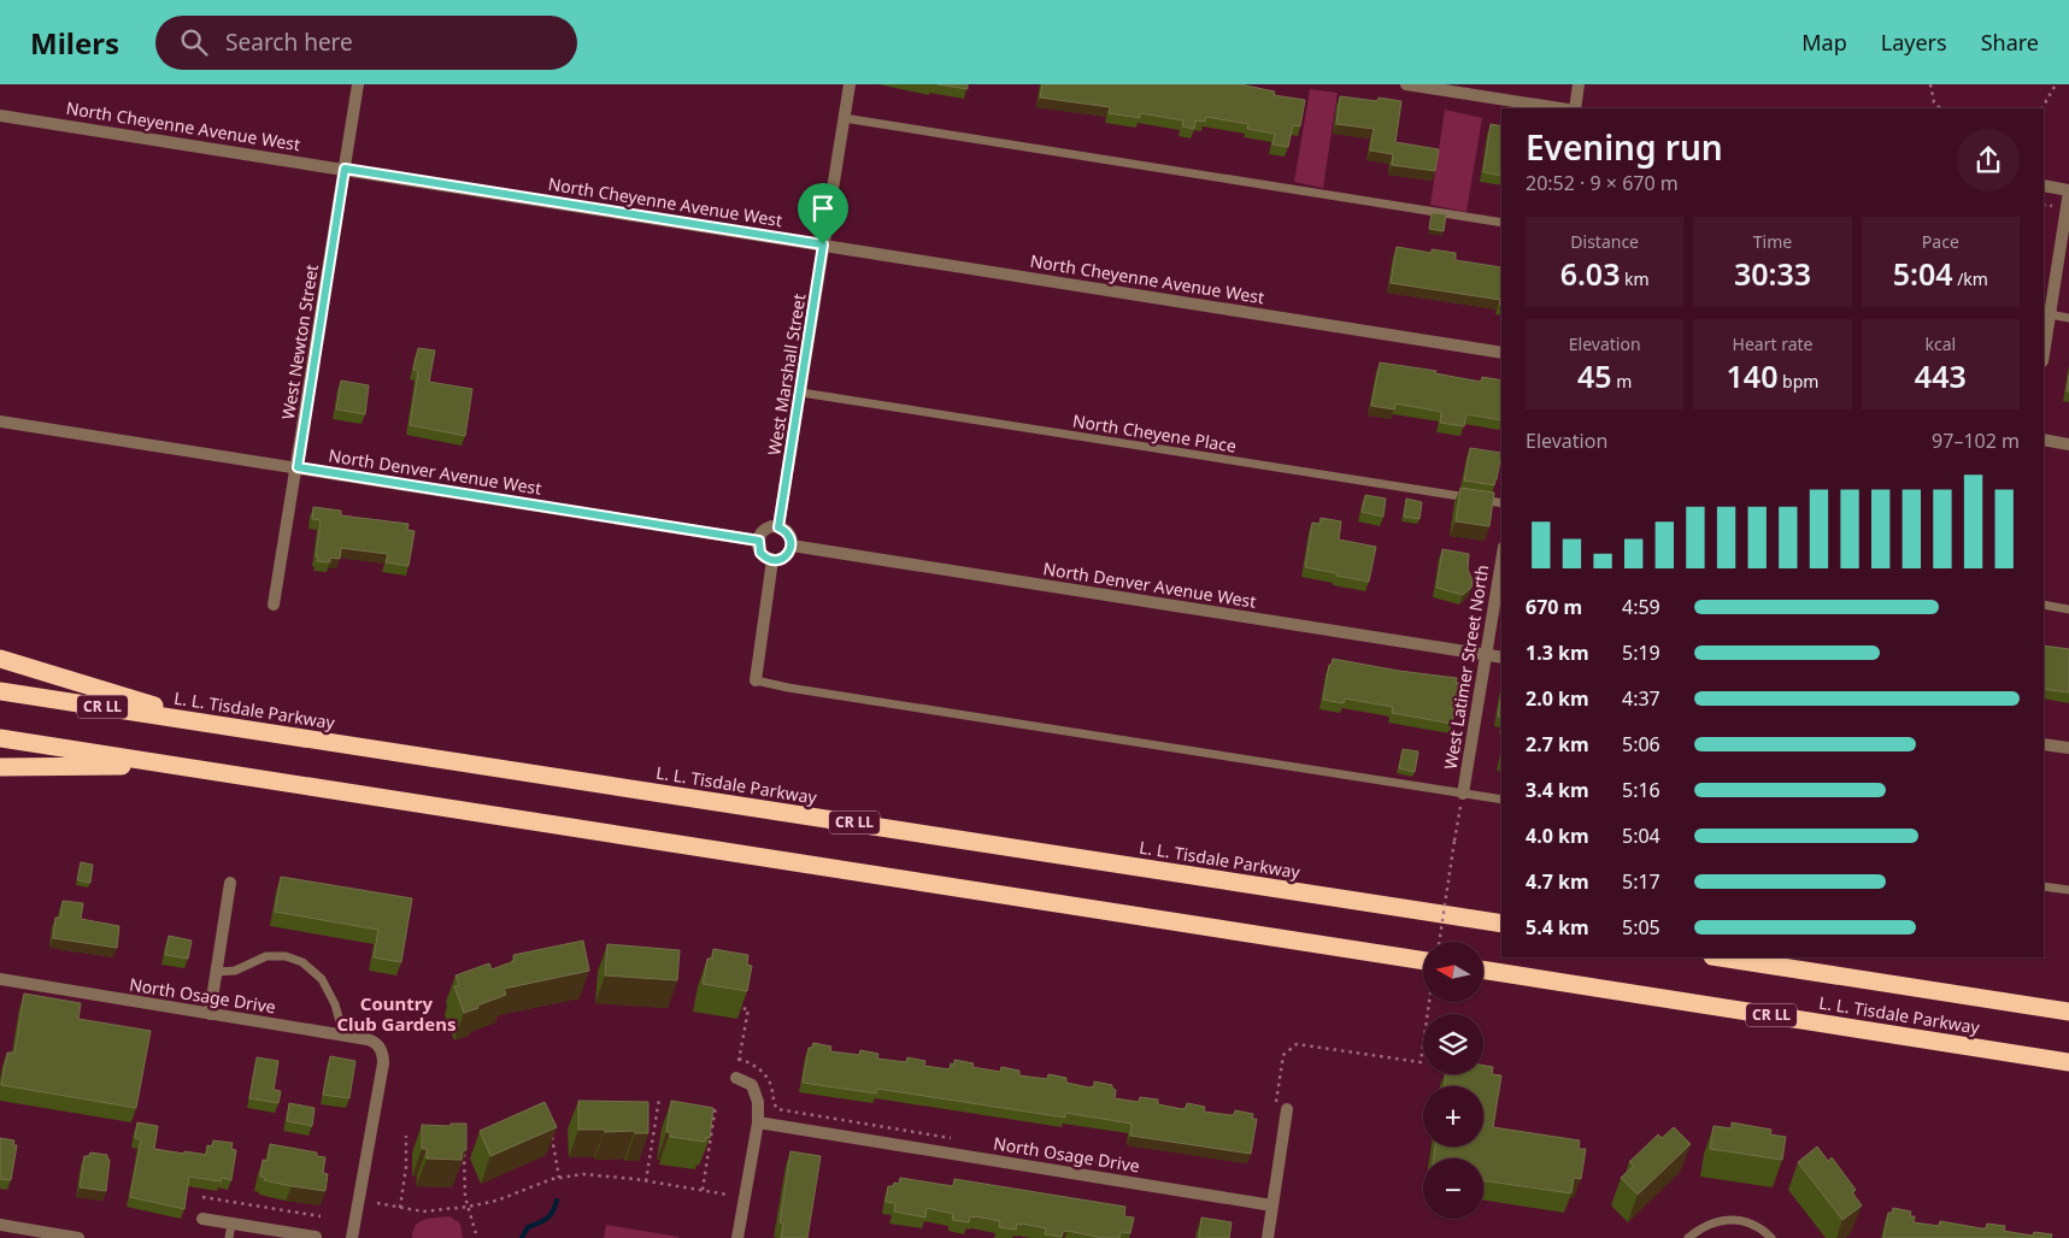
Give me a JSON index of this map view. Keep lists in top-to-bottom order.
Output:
{
  "streets": {
    "highway": ["CR LL", "L. L. Tisdale Parkway"],
    "street": [
      "North Cheyenne Avenue West",
      "West Newton Street",
      "West Marshall Street",
      "North Denver Avenue West",
      "West Latimer Street North",
      "North Osage Drive"
    ],
    "lane": ["North Cheyene Place"]
  },
  "crossings": [
    ["North Cheyenne Avenue West", "West Newton Street"],
    ["North Cheyenne Avenue West", "West Marshall Street"],
    ["West Newton Street", "North Denver Avenue West"],
    ["West Marshall Street", "North Cheyene Place"],
    ["West Marshall Street", "North Denver Avenue West"],
    ["North Denver Avenue West", "West Latimer Street North"]
  ],
  "districts": ["Country Club Gardens"],
  "north": "left",
  "page": {
    "header": "Milers",
    "search": "Search here",
    "nav": ["Map", "Layers", "Share"],
    "heading": ["Evening run", "20:52 · 9 × 670 m"],
    "stats": [
      ["Distance", "6.03 km"],
      ["Time", "30:33"],
      ["Pace", "5:04 /km"],
      ["Elevation", "45 m"],
      ["Heart rate", "140 bpm"],
      ["kcal", "443"]
    ],
    "chart": ["Elevation", "97–102 m"],
    "list": [
      {
        "name": "670 m",
        "note": "4:59"
      },
      {
        "name": "1.3 km",
        "note": "5:19"
      },
      {
        "name": "2.0 km",
        "note": "4:37"
      },
      {
        "name": "2.7 km",
        "note": "5:06"
      },
      {
        "name": "3.4 km",
        "note": "5:16"
      },
      {
        "name": "4.0 km",
        "note": "5:04"
      },
      {
        "name": "4.7 km",
        "note": "5:17"
      },
      {
        "name": "5.4 km",
        "note": "5:05"
      }
    ],
    "map_buttons": ["+", "−"]
  }
}
